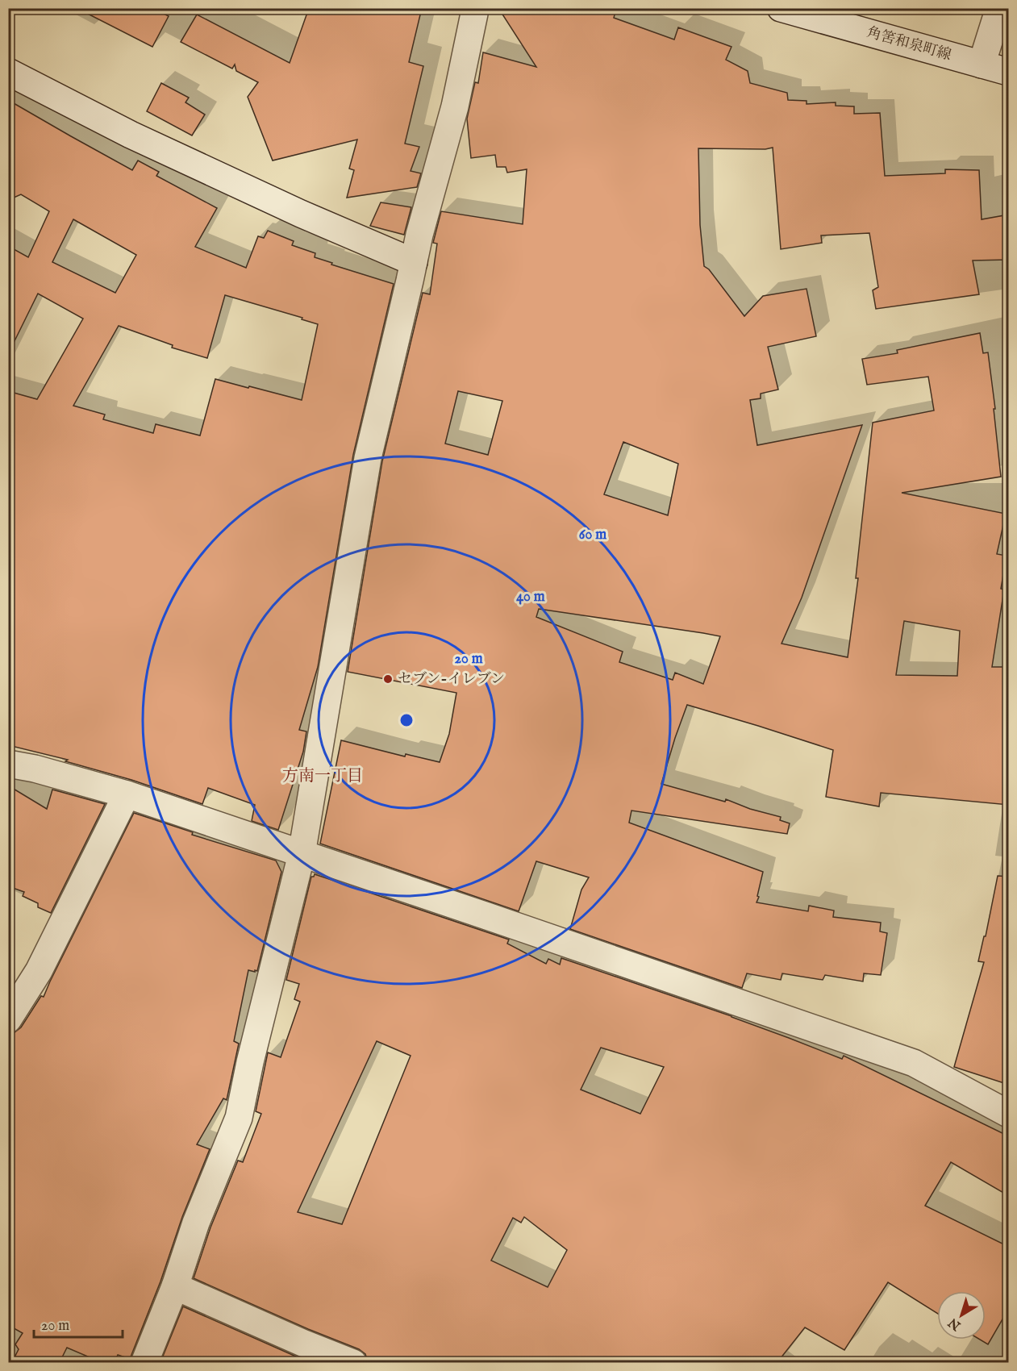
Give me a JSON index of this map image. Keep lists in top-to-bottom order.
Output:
{
  "streets": {
    "street": ["角筈和泉町線"]
  },
  "districts": ["方南一丁目"],
  "places": ["セブン-イレブン"],
  "scale_bar": "20 m",
  "north": "bottom left",
  "rings": ["60 m", "40 m", "20 m"]
}
